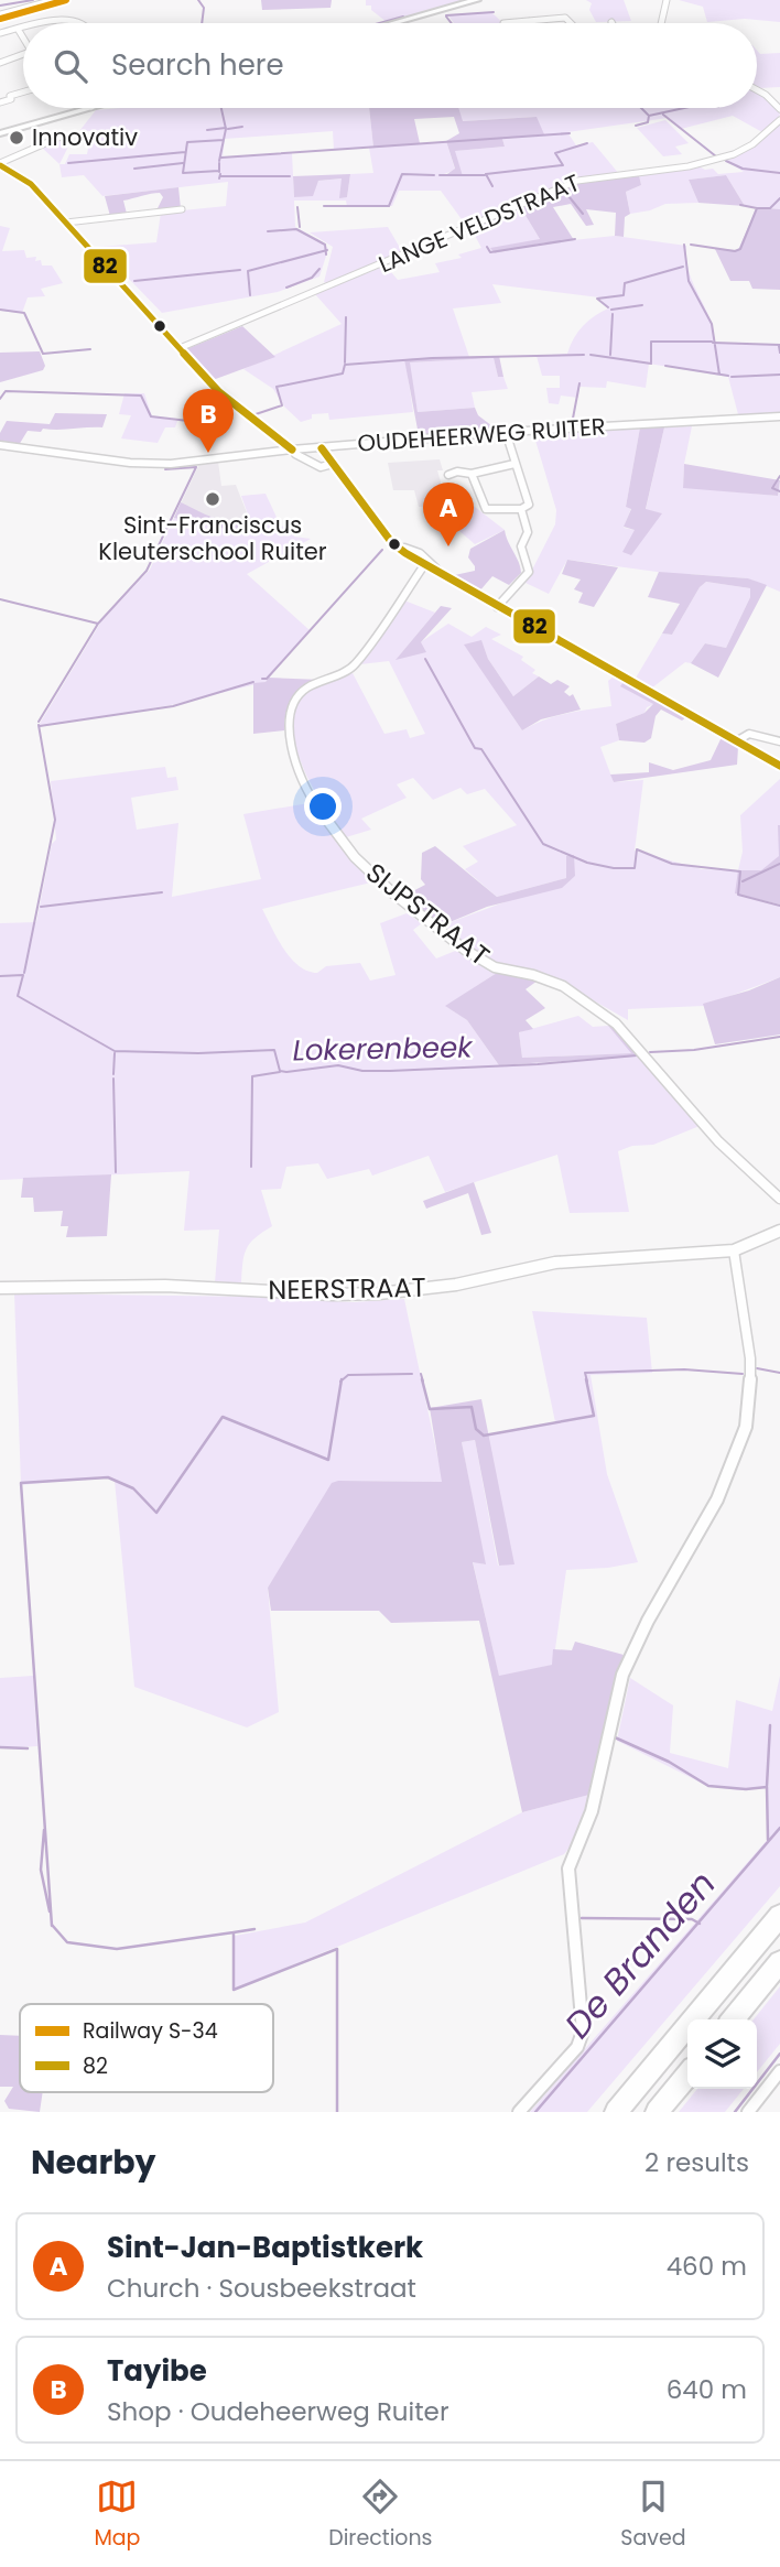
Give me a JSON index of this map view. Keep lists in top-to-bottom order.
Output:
{
  "streets": {
    "street": [
      "LANGE VELDSTRAAT",
      "OUDEHEERWEG RUITER",
      "SIJPSTRAAT",
      "NEERSTRAAT"
    ]
  },
  "water": ["Lokerenbeek", "De Branden"],
  "places": ["Innovativ", "Sint-Franciscus Kleuterschool Ruiter"],
  "lines": ["rail line S-34", "transit line 82"],
  "legend": ["Railway S-34", "82"],
  "page": {
    "search": "Search here",
    "pins": ["B", "A"],
    "heading": ["Nearby", "2 results"],
    "list": [
      {
        "mark": "A",
        "name": "Sint-Jan-Baptistkerk",
        "note": "Church · Sousbeekstraat",
        "value": "460 m"
      },
      {
        "mark": "B",
        "name": "Tayibe",
        "note": "Shop · Oudeheerweg Ruiter",
        "value": "640 m"
      }
    ],
    "nav": ["Map", "Directions", "Saved"]
  }
}
